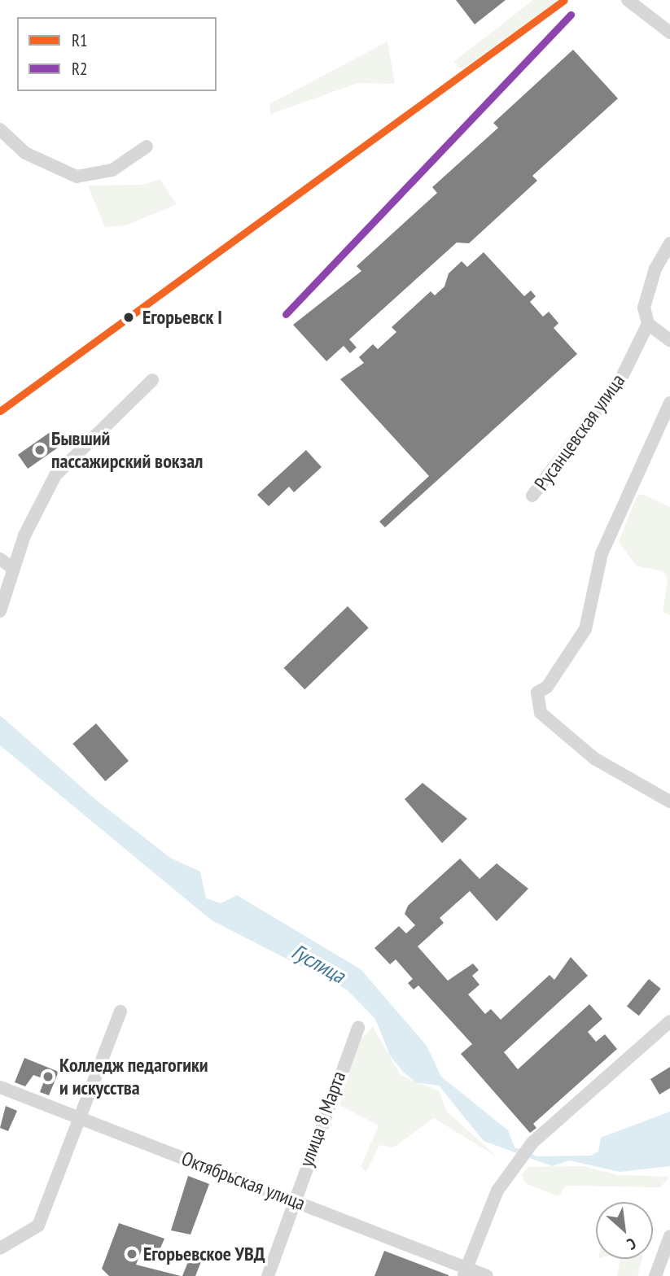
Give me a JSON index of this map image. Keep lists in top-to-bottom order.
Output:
{
  "streets": {
    "street": ["Русанцевская улица", "улица 8 Марта", "Октябрьская улица"]
  },
  "crossings": [
    ["улица 8 Марта", "Октябрьская улица"]
  ],
  "water": ["Гуслица"],
  "places": [
    "Егорьевск I",
    "Бывший пассажирский вокзал",
    "Колледж педагогики и искусства",
    "Егорьевское УВД"
  ],
  "lines": ["transit line R1", "transit line R2"],
  "legend": ["R1", "R2"],
  "north": "bottom right"
}
